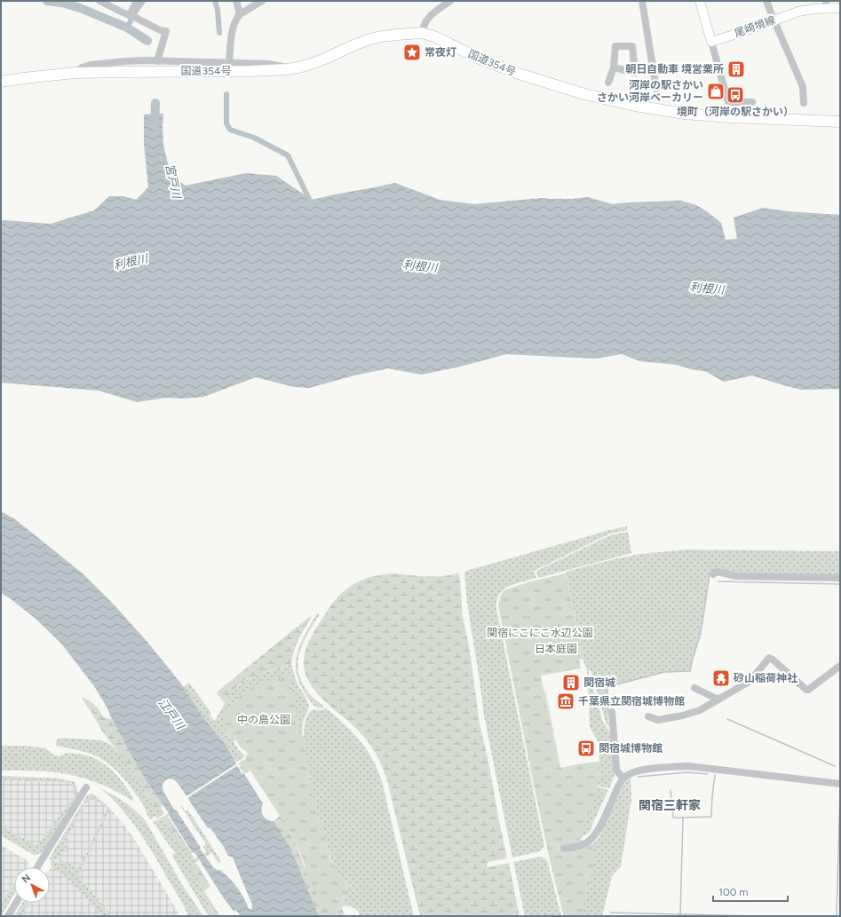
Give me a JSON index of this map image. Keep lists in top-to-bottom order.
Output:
{
  "streets": {
    "highway": ["国道354号"],
    "main road": ["尾崎境線"]
  },
  "districts": ["関宿三軒家"],
  "water": ["宮戸川", "利根川", "江戸川"],
  "parks": ["関宿にこにこ水辺公園", "日本庭園", "中の島公園"],
  "places": {
    "place": ["常夜灯"],
    "building": ["朝日自動車 境営業所", "関宿城"],
    "shop": ["河岸の駅さかい さかい河岸ベーカリー"],
    "bus stop": ["境町（河岸の駅さかい）", "関宿城博物館"],
    "temple": ["砂山稲荷神社"],
    "museum": ["千葉県立関宿城博物館"]
  },
  "scale_bar": "100 m",
  "north": "top left"
}
